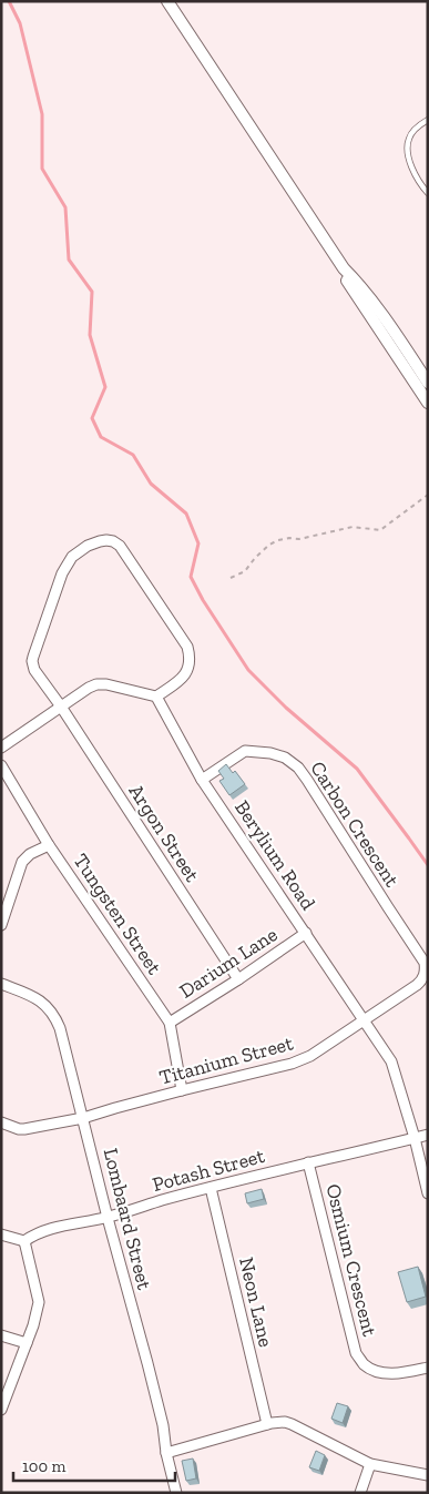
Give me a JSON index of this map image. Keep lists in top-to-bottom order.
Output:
{
  "streets": {
    "street": [
      "Carbon Crescent",
      "Argon Street",
      "Berylium Road",
      "Tungsten Street",
      "Darium Lane",
      "Titanium Street",
      "Potash Street",
      "Lombaard Street",
      "Osmium Crescent",
      "Neon Lane"
    ]
  },
  "crossings": [
    ["Carbon Crescent", "Berylium Road"],
    ["Carbon Crescent", "Titanium Street"],
    ["Argon Street", "Berylium Road"],
    ["Argon Street", "Darium Lane"],
    ["Berylium Road", "Darium Lane"],
    ["Berylium Road", "Titanium Street"],
    ["Berylium Road", "Potash Street"],
    ["Tungsten Street", "Darium Lane"],
    ["Tungsten Street", "Titanium Street"],
    ["Titanium Street", "Lombaard Street"],
    ["Potash Street", "Lombaard Street"],
    ["Potash Street", "Osmium Crescent"],
    ["Potash Street", "Neon Lane"]
  ],
  "scale_bar": "100 m"
}
